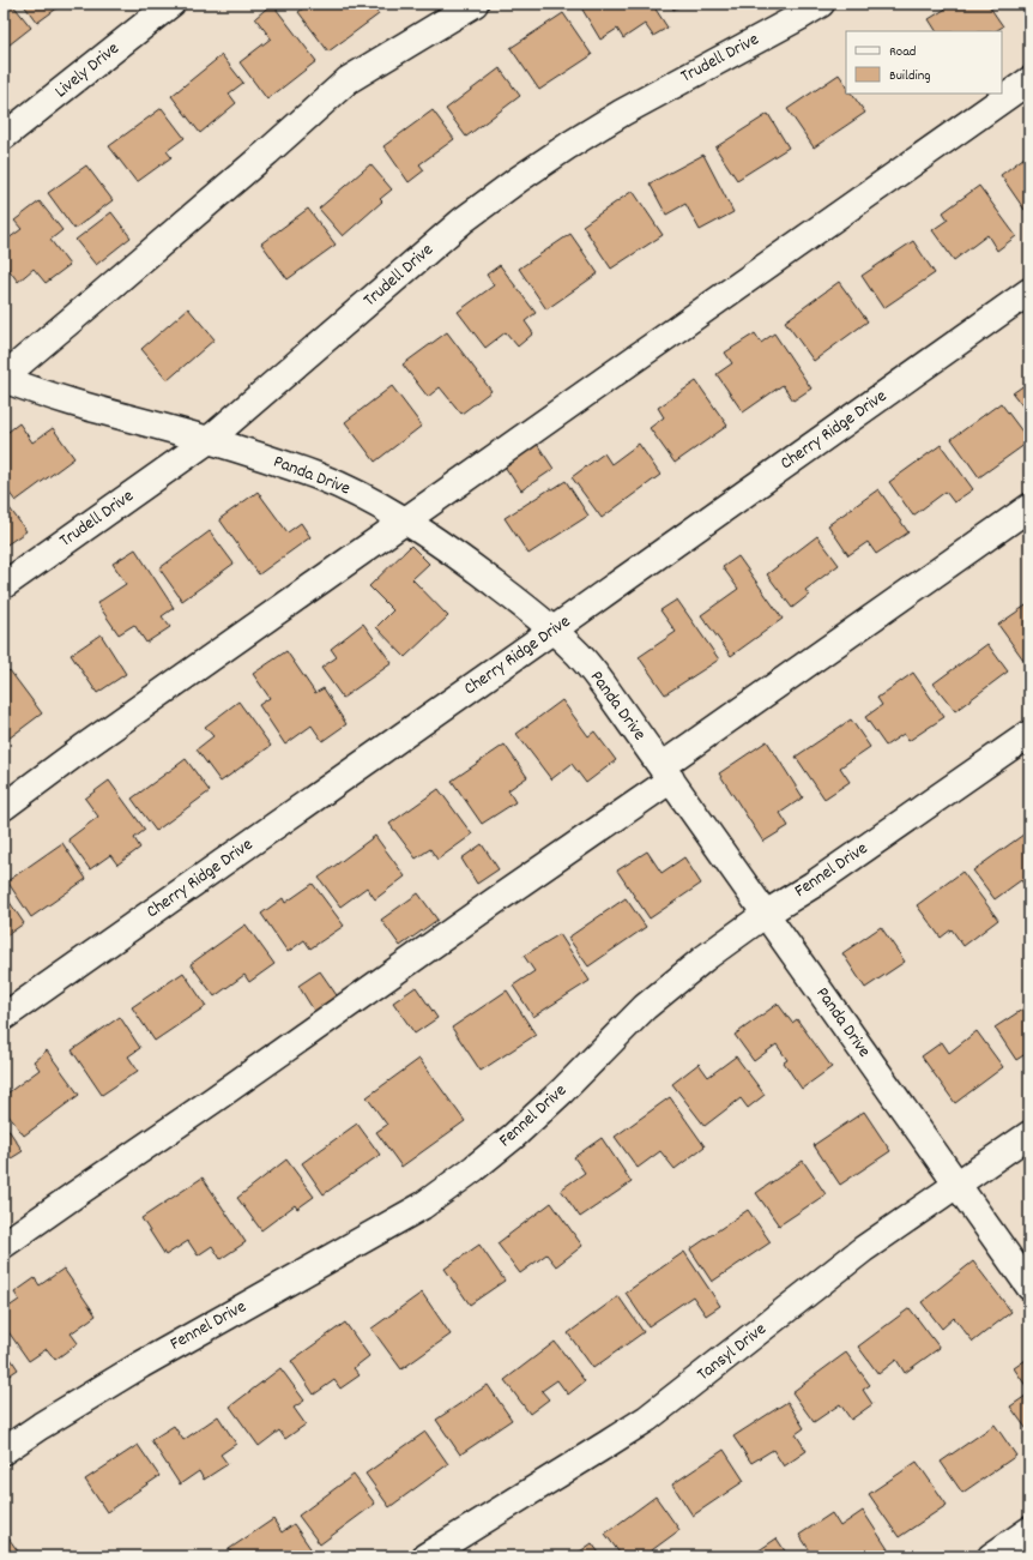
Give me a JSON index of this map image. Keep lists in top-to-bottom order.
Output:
{
  "streets": {
    "street": [
      "Trudell Drive",
      "Lively Drive",
      "Cherry Ridge Drive",
      "Panda Drive",
      "Fennel Drive",
      "Tansyl Drive"
    ]
  },
  "crossings": [
    ["Trudell Drive", "Panda Drive"],
    ["Cherry Ridge Drive", "Panda Drive"],
    ["Panda Drive", "Fennel Drive"],
    ["Panda Drive", "Tansyl Drive"]
  ],
  "legend": ["Road", "Building"]
}
